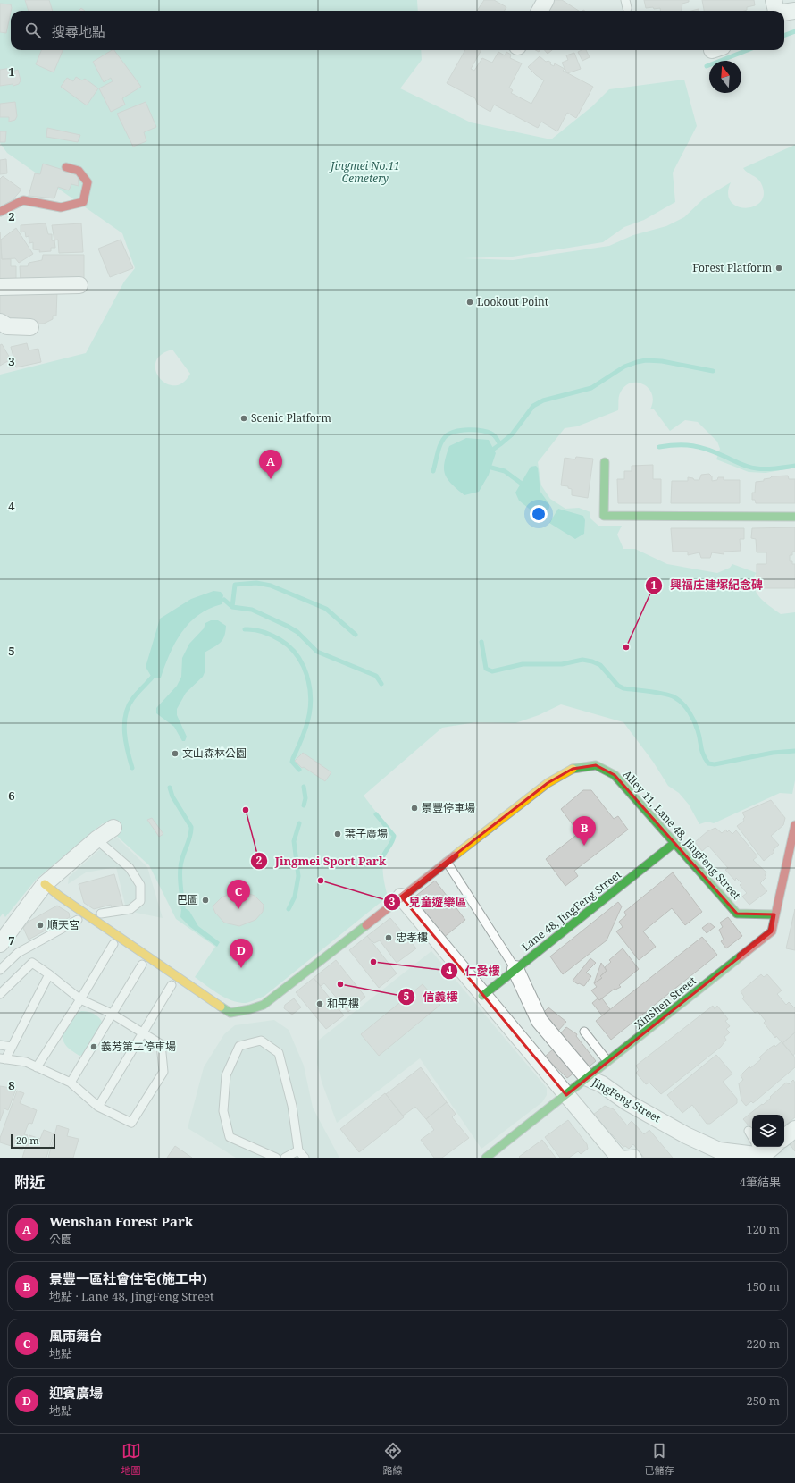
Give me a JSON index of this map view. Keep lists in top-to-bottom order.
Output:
{
  "streets": {
    "street": [
      "Alley 11, Lane 48, JingFeng Street",
      "Lane 48, JingFeng Street",
      "XinShen Street",
      "JingFeng Street"
    ]
  },
  "crossings": [
    ["Alley 11, Lane 48, JingFeng Street", "Lane 48, JingFeng Street"],
    ["Alley 11, Lane 48, JingFeng Street", "XinShen Street"],
    ["Alley 11, Lane 48, JingFeng Street", "JingFeng Street"],
    ["Lane 48, JingFeng Street", "JingFeng Street"],
    ["XinShen Street", "JingFeng Street"]
  ],
  "parks": ["Jingmei No.11 Cemetery"],
  "places": [
    "Forest Platform",
    "Lookout Point",
    "Scenic Platform",
    "興福庄建塚紀念碑",
    "文山森林公園",
    "景豐停車場",
    "Jingmei Sport Park",
    "葉子廣場",
    "兒童遊樂區",
    "巴圖",
    "順天宮",
    "忠孝樓",
    "仁愛樓",
    "信義樓",
    "和平樓",
    "義芳第二停車場"
  ],
  "scale_bar": "20 m",
  "north": "top",
  "page": {
    "search": "搜尋地點",
    "pins": [
      "A",
      "B",
      "C",
      "D"
    ],
    "scale": "20 m",
    "heading": ["附近", "4筆結果"],
    "list": [
      {
        "mark": "A",
        "name": "Wenshan Forest Park",
        "note": "公園",
        "value": "120 m"
      },
      {
        "mark": "B",
        "name": "景豐一區社會住宅(施工中)",
        "note": "地點 · Lane 48, JingFeng Street",
        "value": "150 m"
      },
      {
        "mark": "C",
        "name": "風雨舞台",
        "note": "地點",
        "value": "220 m"
      },
      {
        "mark": "D",
        "name": "迎賓廣場",
        "note": "地點",
        "value": "250 m"
      }
    ],
    "nav": ["地圖", "路線", "已儲存"]
  },
  "grid": {
    "rows": [
      "1",
      "2",
      "3",
      "4",
      "5",
      "6",
      "7",
      "8"
    ]
  }
}
